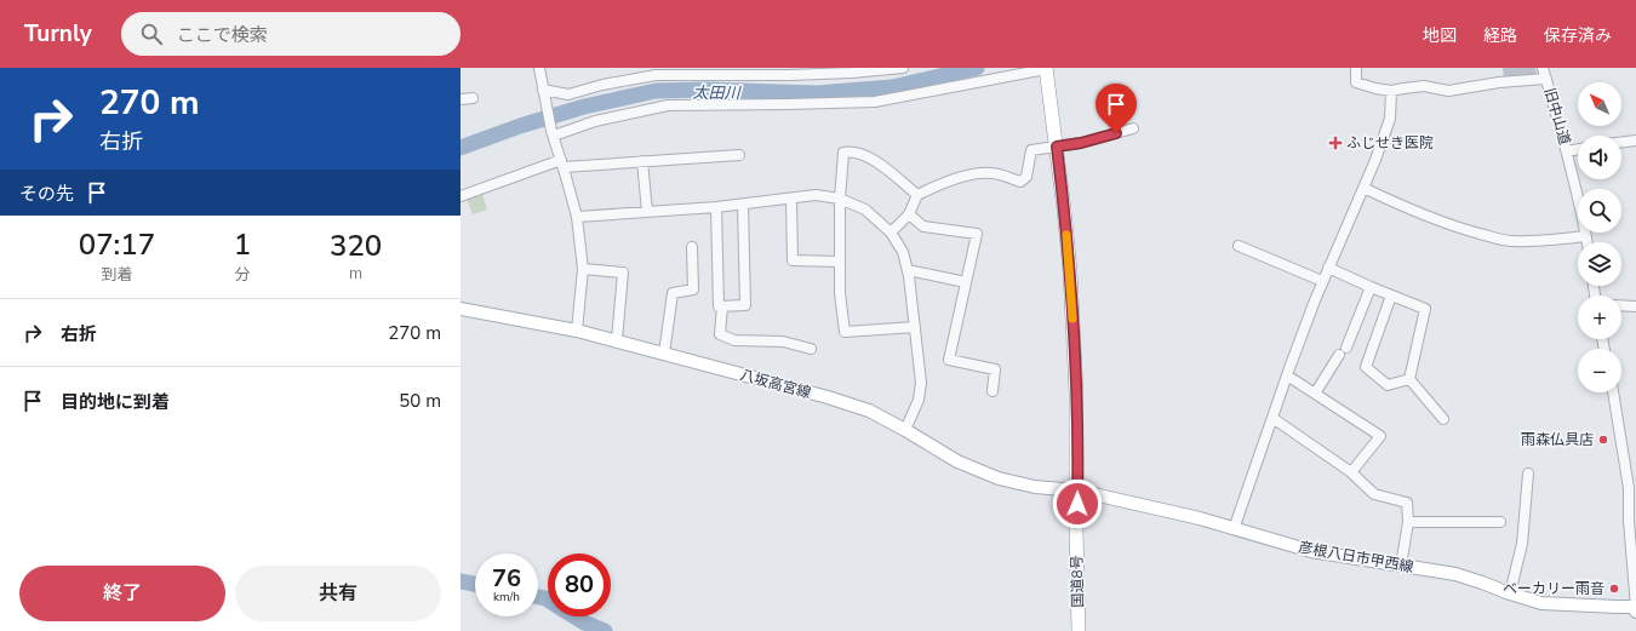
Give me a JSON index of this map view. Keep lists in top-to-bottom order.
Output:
{
  "streets": {
    "highway": ["国道8号"],
    "main road": ["八坂高宮線", "彦根八日市甲西線"],
    "street": ["旧中山道"]
  },
  "crossings": [
    ["八坂高宮線", "彦根八日市甲西線"],
    ["八坂高宮線", "国道8号"],
    ["彦根八日市甲西線", "国道8号"]
  ],
  "water": ["太田川"],
  "places": {
    "health": ["ふじせき医院"],
    "other": ["雨森仏具店", "ベーカリー雨音"]
  },
  "north": "top left",
  "page": {
    "header": "Turnly",
    "search": "ここで検索",
    "nav": ["地図", "経路", "保存済み"],
    "turn": ["270 m", "右折"],
    "map_buttons": ["+", "−"],
    "then": "その先",
    "eta": [
      "07:17",
      "到着",
      "1",
      "分",
      "320",
      "m"
    ],
    "list": [
      {
        "name": "右折",
        "value": "270 m"
      },
      {
        "name": "目的地に到着",
        "value": "50 m"
      }
    ],
    "speed": "76 km/h",
    "limit": "80",
    "buttons": ["終了", "共有"]
  }
}
